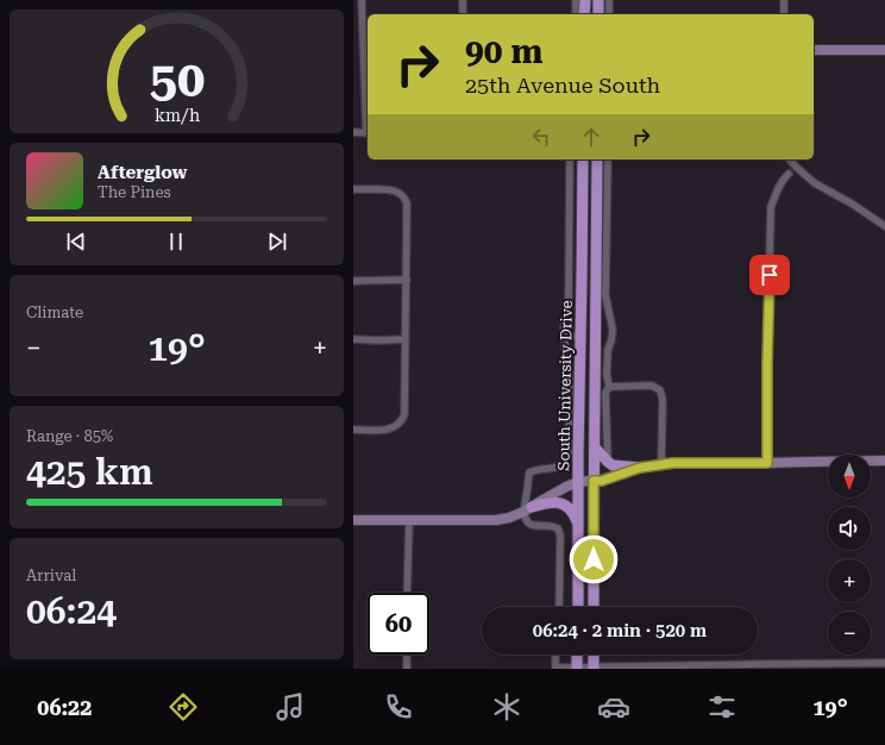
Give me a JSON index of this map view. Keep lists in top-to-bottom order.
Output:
{
  "streets": {
    "main road": ["South University Drive"]
  },
  "north": "bottom",
  "page": {
    "turn": ["90 m", "25th Avenue South"],
    "song": ["Afterglow", "The Pines"],
    "tile": [
      "Climate",
      ["Range · 85%", "425 km"],
      ["Arrival", "06:24"]
    ],
    "heat": ["−", "19°", "+"],
    "map_buttons": ["+", "−"],
    "limit": "60",
    "trip": "06:24 · 2 min · 520 m",
    "tabs": ["06:22", "19°"],
    "gauge": ["50", "km/h"]
  }
}
